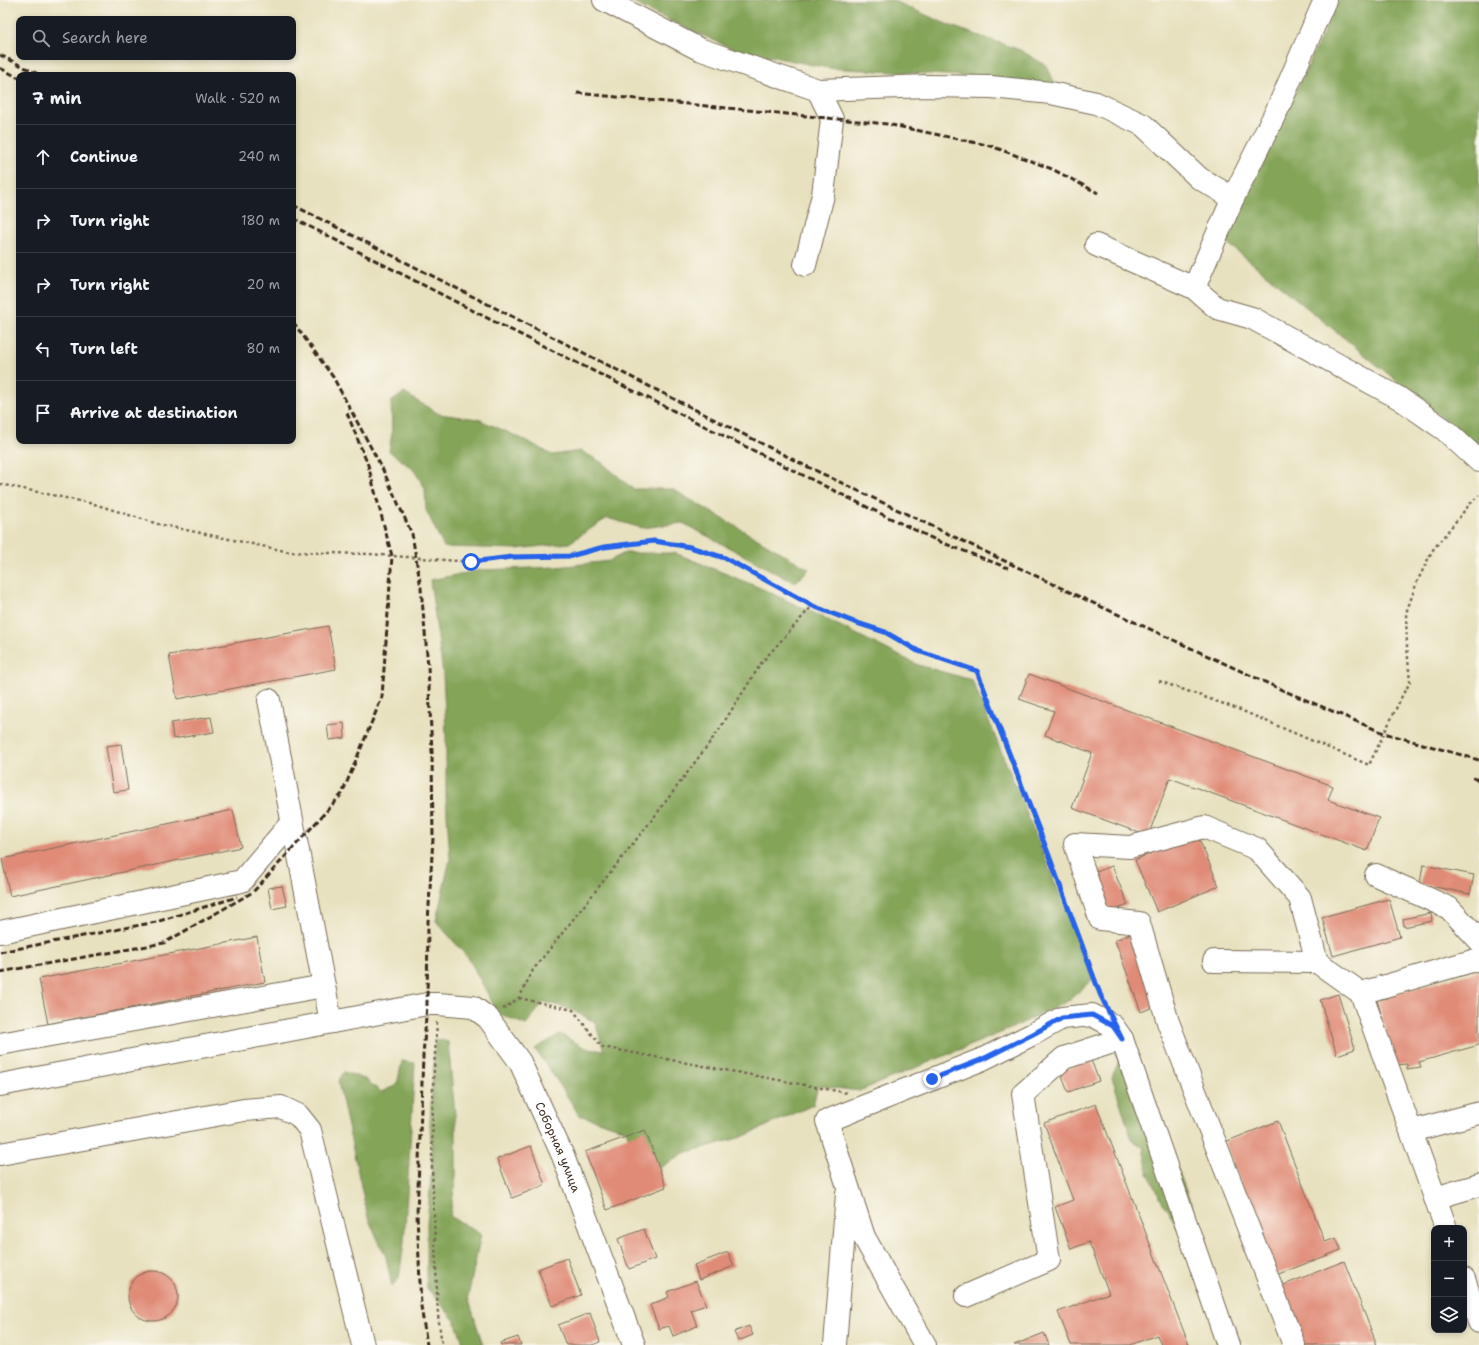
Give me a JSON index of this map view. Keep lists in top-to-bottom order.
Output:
{
  "streets": {
    "street": ["Соборная улица"]
  },
  "page": {
    "search": "Search here",
    "heading": ["7 min", "Walk · 520 m"],
    "list": [
      ["Continue", "240 m"],
      ["Turn right", "180 m"],
      ["Turn right", "20 m"],
      ["Turn left", "80 m"],
      "Arrive at destination"
    ],
    "map_buttons": ["+", "−"]
  }
}
